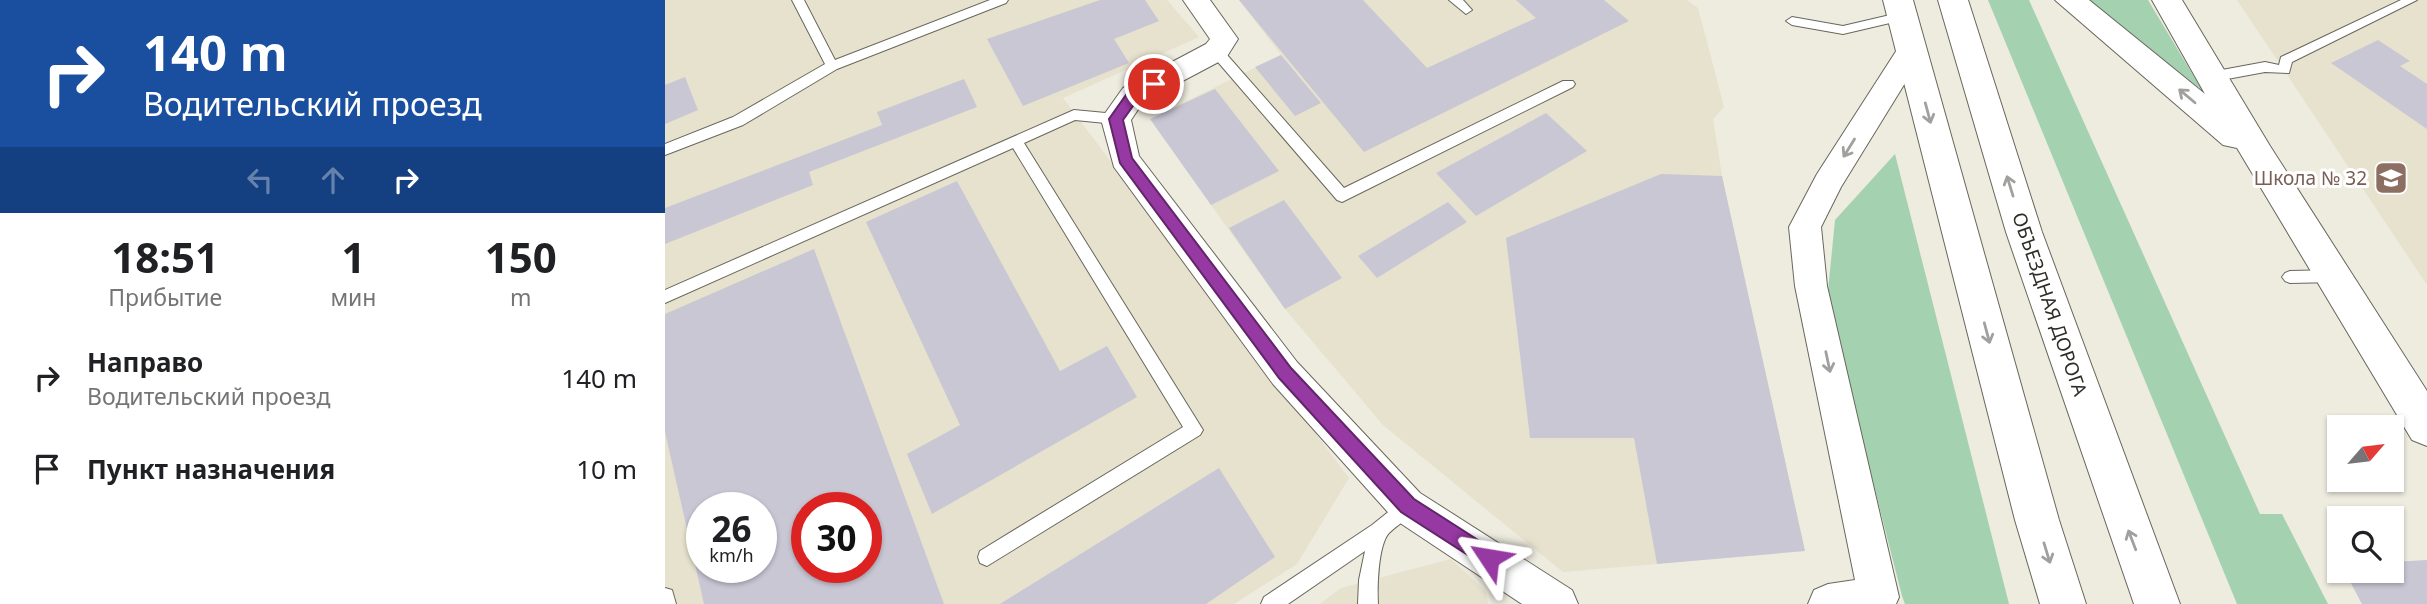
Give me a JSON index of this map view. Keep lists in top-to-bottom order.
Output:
{
  "streets": {
    "main road": ["ОБЪЕЗДНАЯ ДОРОГА"]
  },
  "places": {
    "school or university": ["Школа № 32"]
  },
  "north": "top right",
  "page": {
    "turn": ["140 m", "Водительский проезд"],
    "eta": [
      "18:51",
      "Прибытие",
      "1",
      "мин",
      "150",
      "m"
    ],
    "list": [
      {
        "name": "Направо",
        "note": "Водительский проезд",
        "value": "140 m"
      },
      {
        "name": "Пункт назначения",
        "value": "10 m"
      }
    ],
    "speed": "26 km/h",
    "limit": "30"
  }
}
